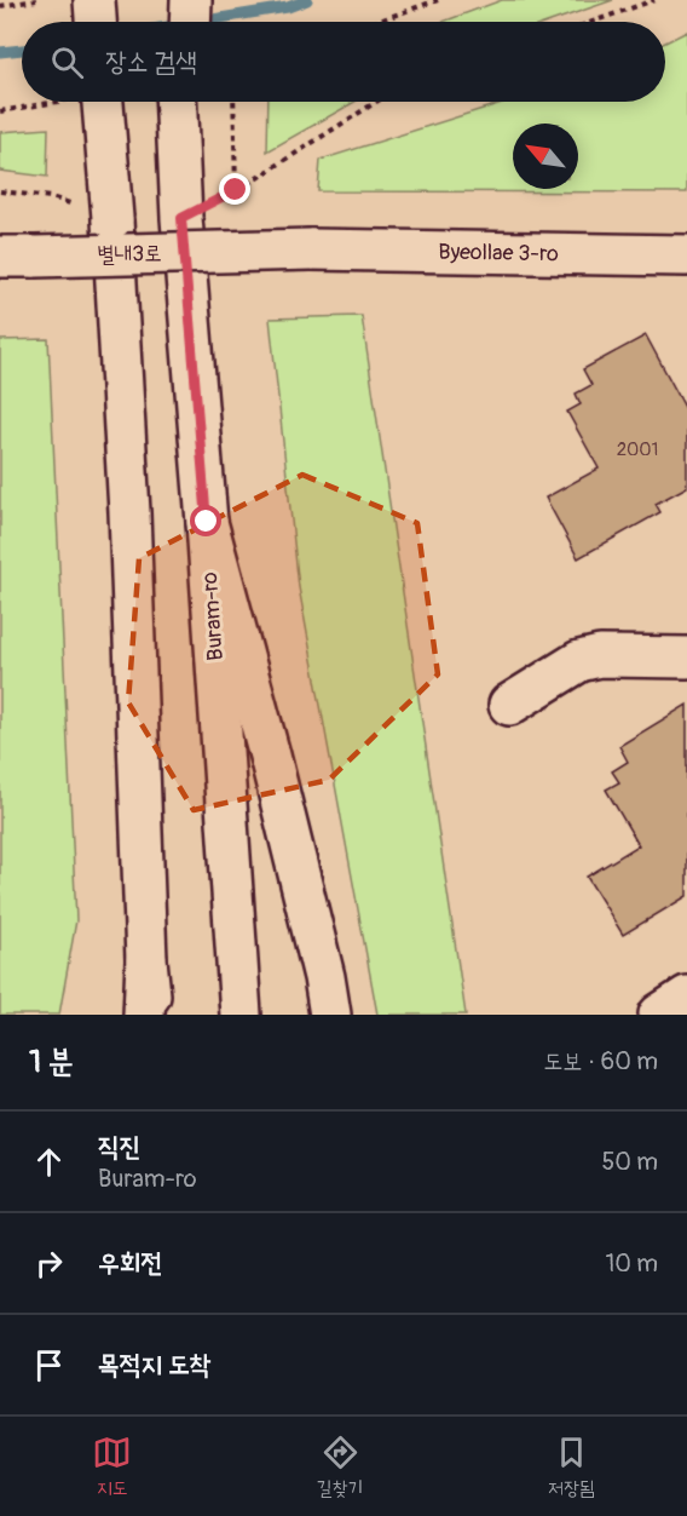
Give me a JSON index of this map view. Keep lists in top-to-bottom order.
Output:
{
  "streets": {
    "main road": ["Byeollae 3-ro", "별내3로", "Buram-ro"]
  },
  "crossings": [
    ["Byeollae 3-ro", "별내3로"]
  ],
  "house_numbers": ["2001"],
  "north": "top left",
  "page": {
    "search": "장소 검색",
    "heading": ["1 분", "도보 · 60 m"],
    "list": [
      ["직진", "Buram-ro", "50 m"],
      ["우회전", "10 m"],
      "목적지 도착"
    ],
    "nav": ["지도", "길찾기", "저장됨"]
  }
}
